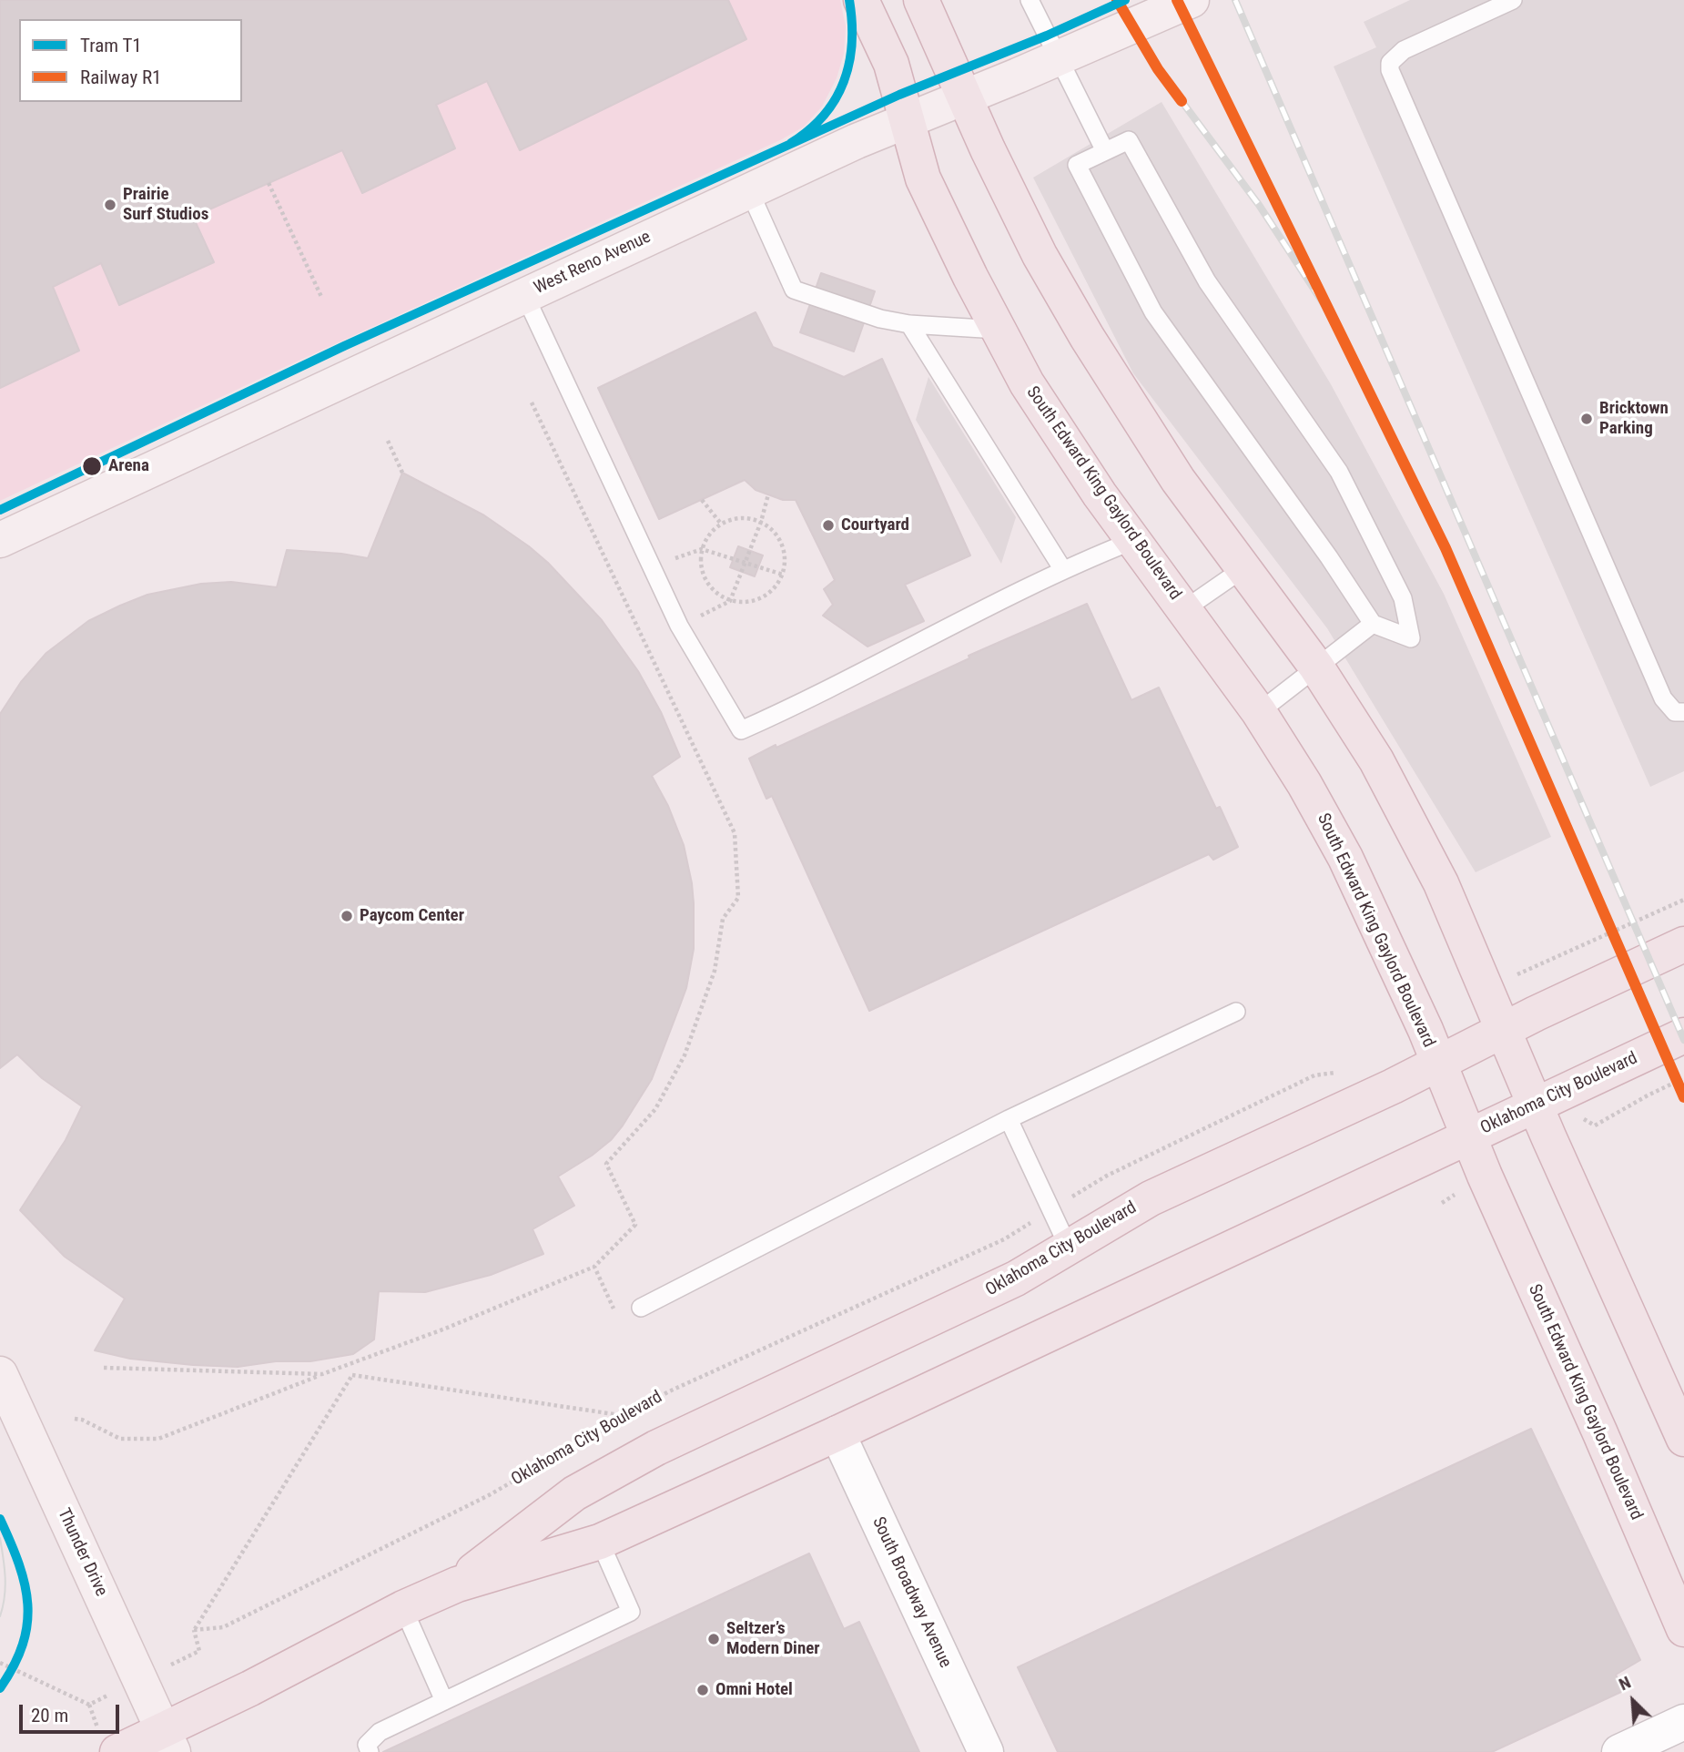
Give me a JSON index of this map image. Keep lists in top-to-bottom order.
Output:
{
  "streets": {
    "main road": [
      "West Reno Avenue",
      "South Edward King Gaylord Boulevard",
      "Oklahoma City Boulevard",
      "Thunder Drive"
    ],
    "street": ["South Broadway Avenue"]
  },
  "crossings": [
    ["West Reno Avenue", "South Edward King Gaylord Boulevard"],
    ["South Edward King Gaylord Boulevard", "Oklahoma City Boulevard"],
    ["Oklahoma City Boulevard", "Thunder Drive"],
    ["Oklahoma City Boulevard", "South Broadway Avenue"]
  ],
  "places": [
    "Prairie Surf Studios",
    "Bricktown Parking",
    "Arena",
    "Courtyard",
    "Paycom Center",
    "Seltzer’s Modern Diner",
    "Omni Hotel"
  ],
  "lines": ["tram line T1", "rail line R1"],
  "legend": ["Tram T1", "Railway R1"],
  "scale_bar": "20 m",
  "north": "top left"
}
